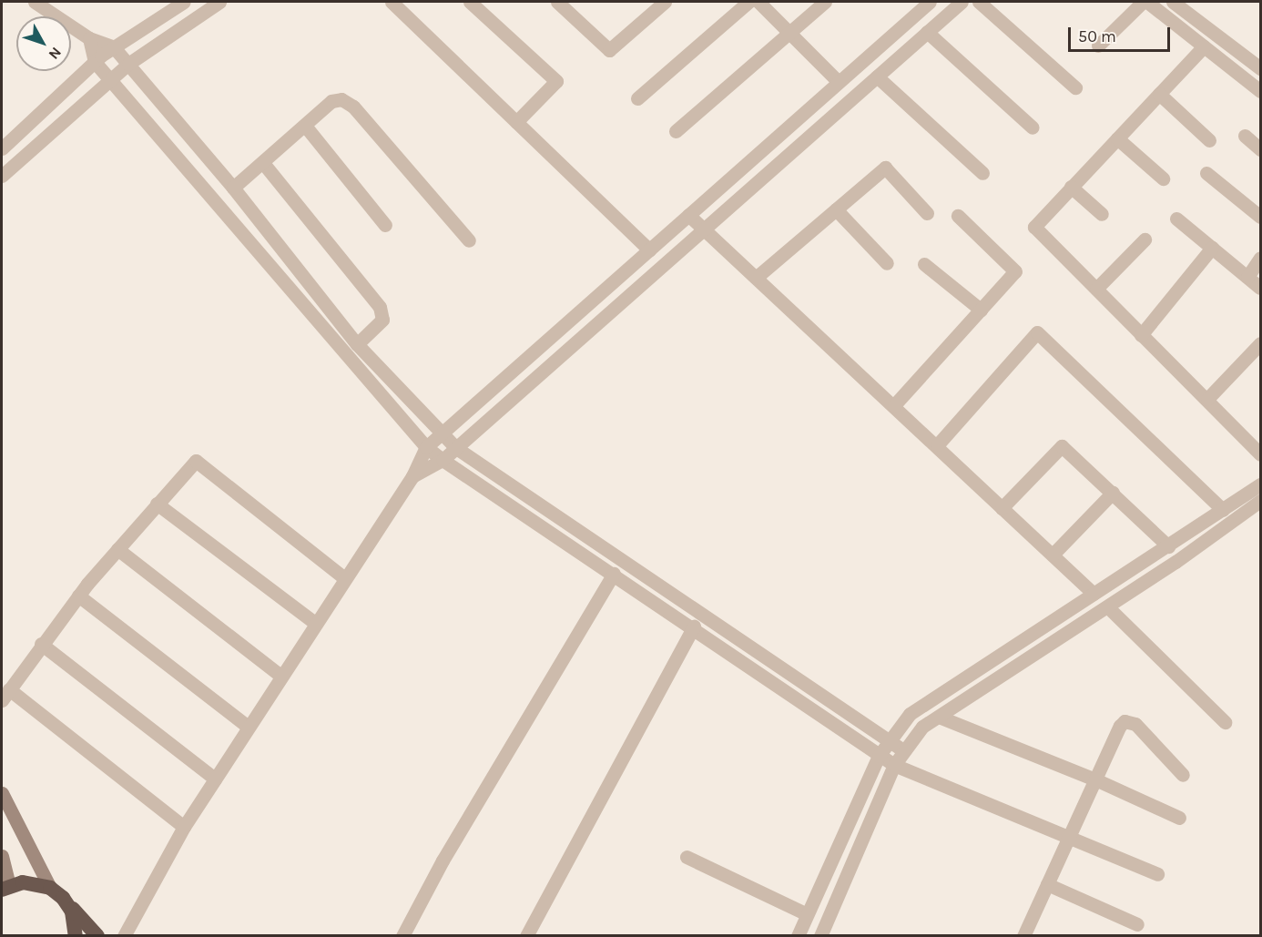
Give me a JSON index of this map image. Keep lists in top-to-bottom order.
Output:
{
  "scale_bar": "50 m",
  "north": "bottom right"
}
